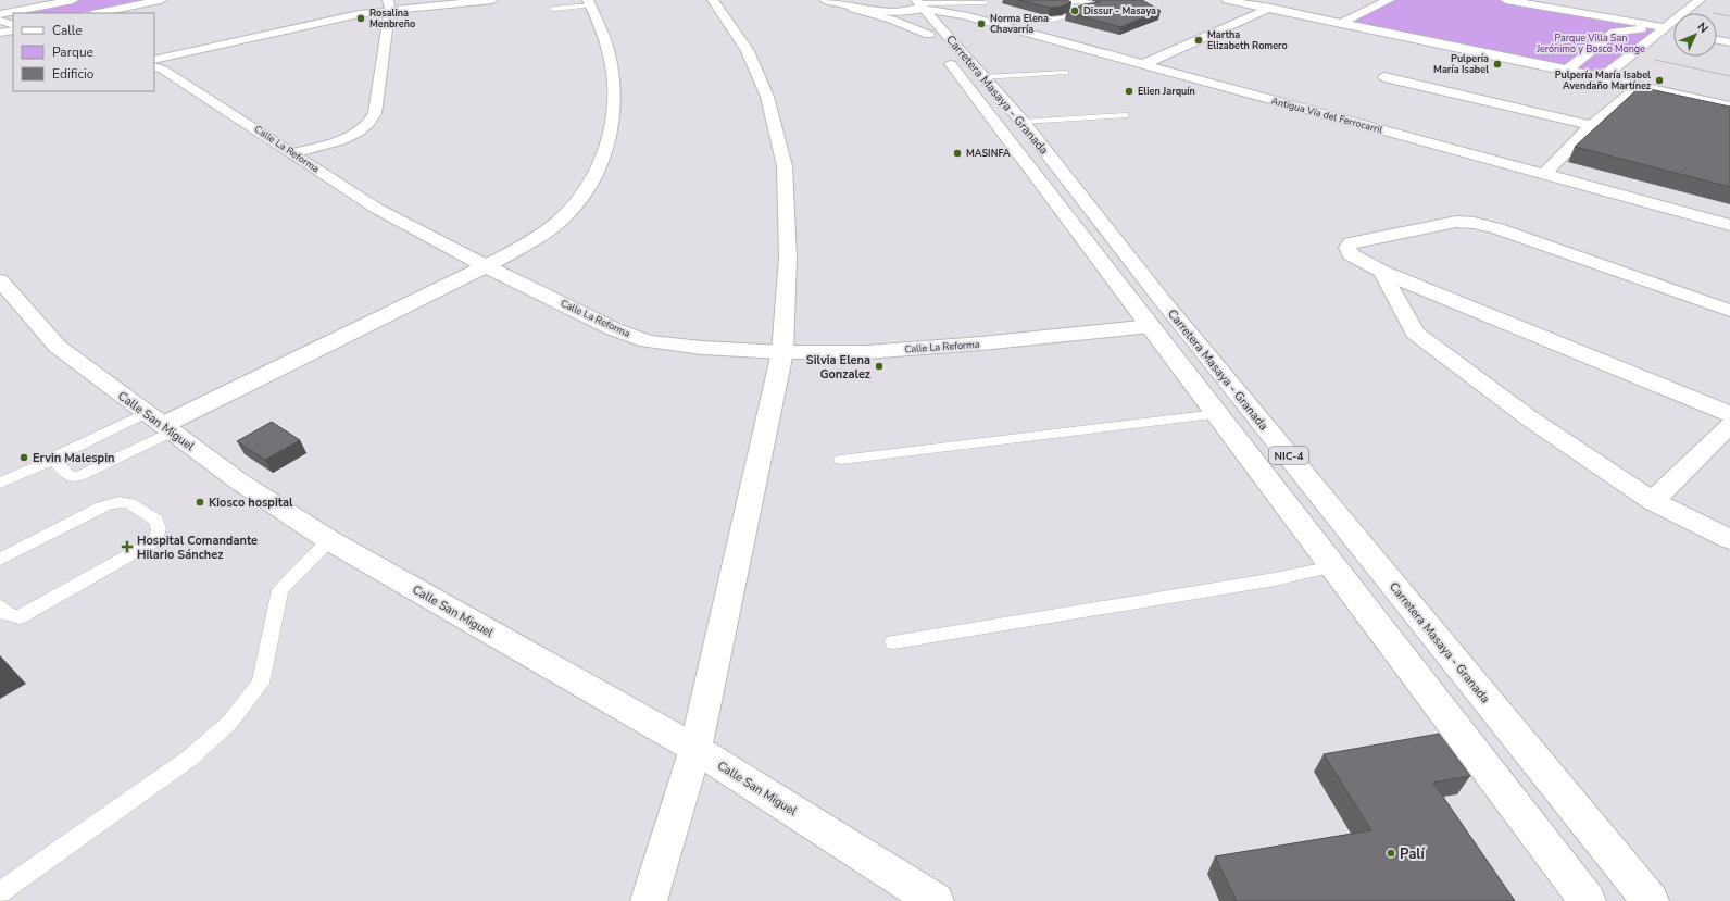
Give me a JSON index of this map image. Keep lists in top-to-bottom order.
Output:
{
  "streets": {
    "main road": [
      "Carretera Masaya - Granada",
      "Antigua Vía del Ferrocarril",
      "Calle La Reforma",
      "Calle San Miguel",
      "NIC-4"
    ]
  },
  "crossings": [
    ["Carretera Masaya - Granada", "Antigua Vía del Ferrocarril"],
    ["Carretera Masaya - Granada", "Calle La Reforma"]
  ],
  "parks": ["Parque Villa San Jerónimo y Bosco Monge"],
  "places": {
    "other": [
      "Dissur - Masaya",
      "Rosalina Menbreño",
      "Norma Elena Chavarría",
      "Martha Elizabeth Romero",
      "Pulpería María Isabel",
      "Pulpería María Isabel Avendaño Martínez",
      "Elien Jarquín",
      "MASINFA",
      "Silvia Elena Gonzalez",
      "Ervin Malespin",
      "Kiosco hospital",
      "Palí"
    ],
    "health": ["Hospital Comandante Hilario Sánchez"]
  },
  "legend": ["Calle", "Parque", "Edificio"],
  "north": "top right"
}
